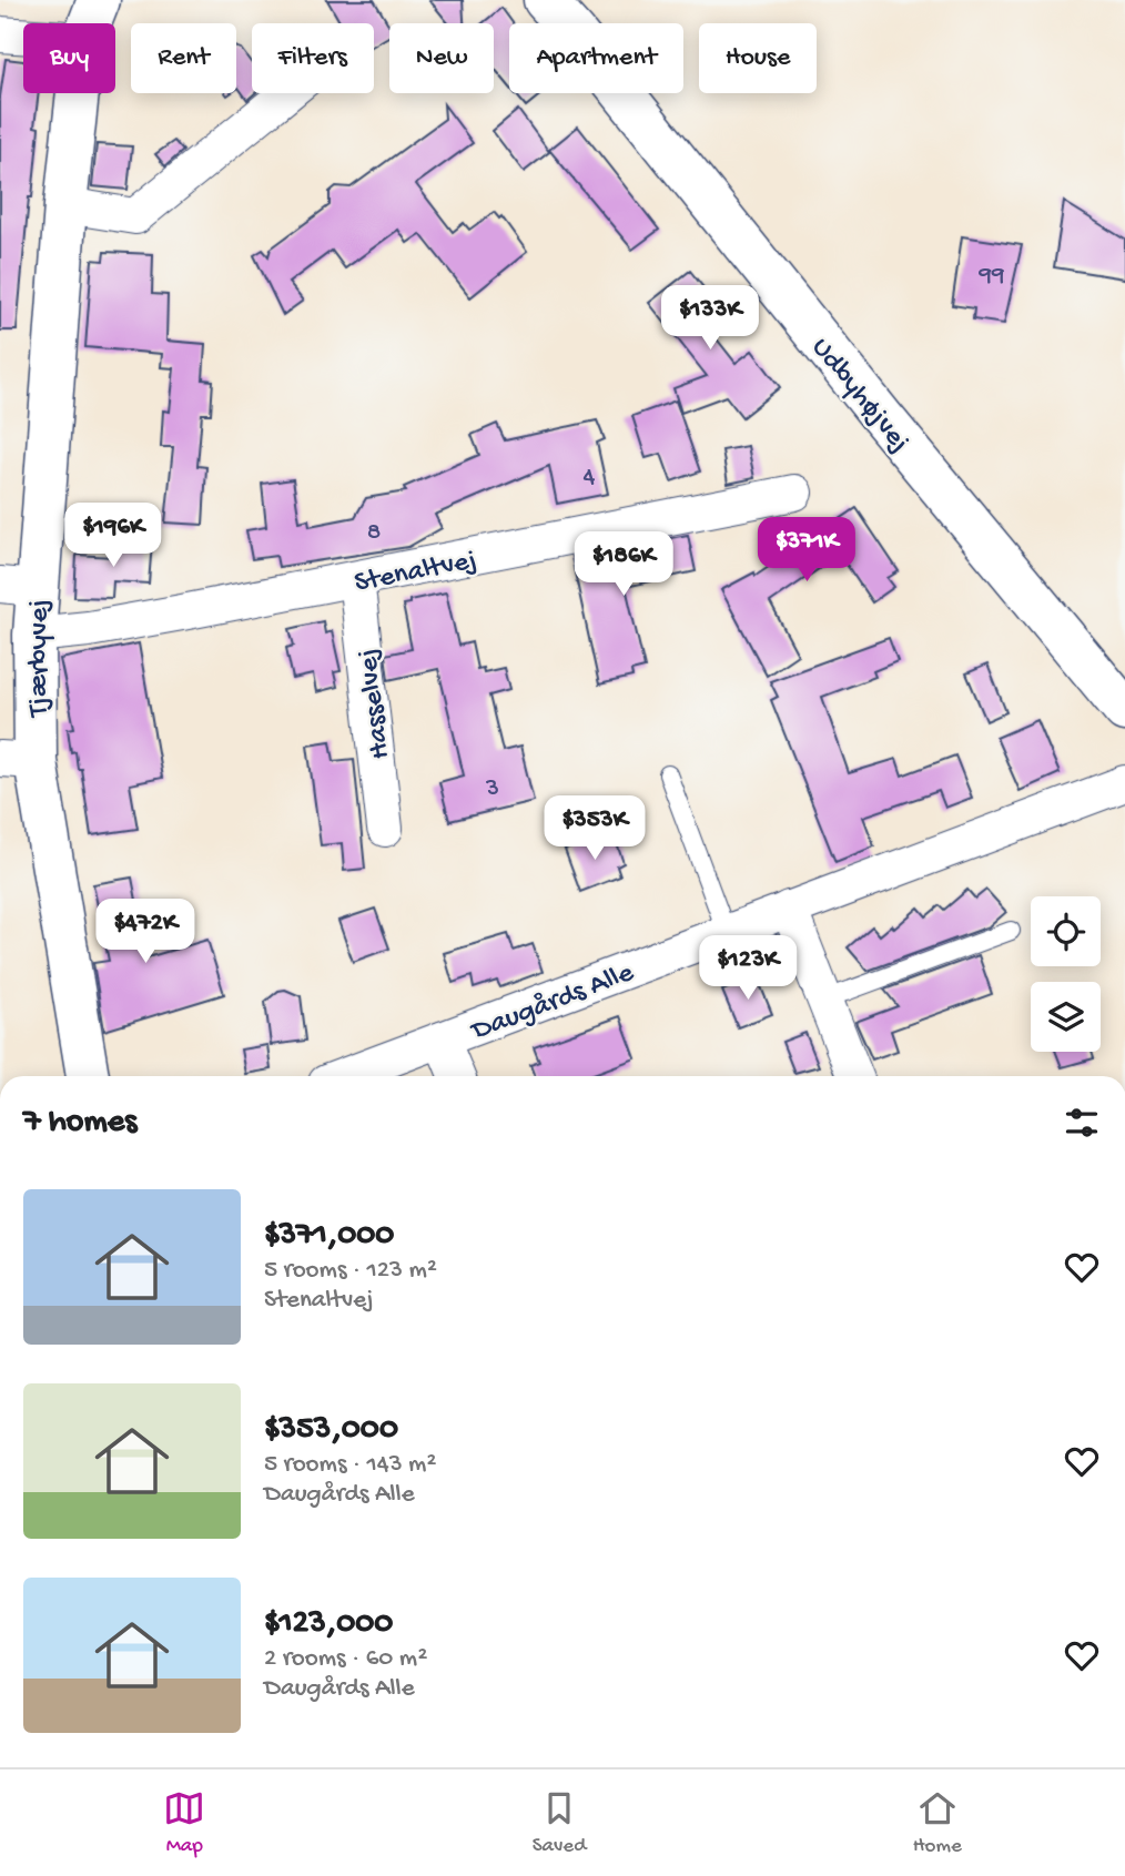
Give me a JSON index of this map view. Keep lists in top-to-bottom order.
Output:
{
  "streets": {
    "street": [
      "Udbyhøjvej",
      "Stenaltvej",
      "Tjærbyvej",
      "Hasselvej",
      "Daugårds Alle"
    ]
  },
  "crossings": [
    ["Stenaltvej", "Tjærbyvej"],
    ["Stenaltvej", "Hasselvej"]
  ],
  "house_numbers": [
    "99",
    "4",
    "8",
    "3"
  ],
  "page": {
    "chip": [
      "Buy",
      "Rent",
      "Filters",
      "New",
      "Apartment",
      "House"
    ],
    "price": [
      "$133K",
      "$196K",
      "$371K",
      "$186K",
      "$353K",
      "$472K",
      "$123K"
    ],
    "heading": "7 homes",
    "list": [
      {
        "name": "$371,000",
        "note": "5 rooms · 123 m² · Stenaltvej"
      },
      {
        "name": "$353,000",
        "note": "5 rooms · 143 m² · Daugårds Alle"
      },
      {
        "name": "$123,000",
        "note": "2 rooms · 60 m² · Daugårds Alle"
      }
    ],
    "tabs": ["Map", "Saved", "Home"]
  }
}
